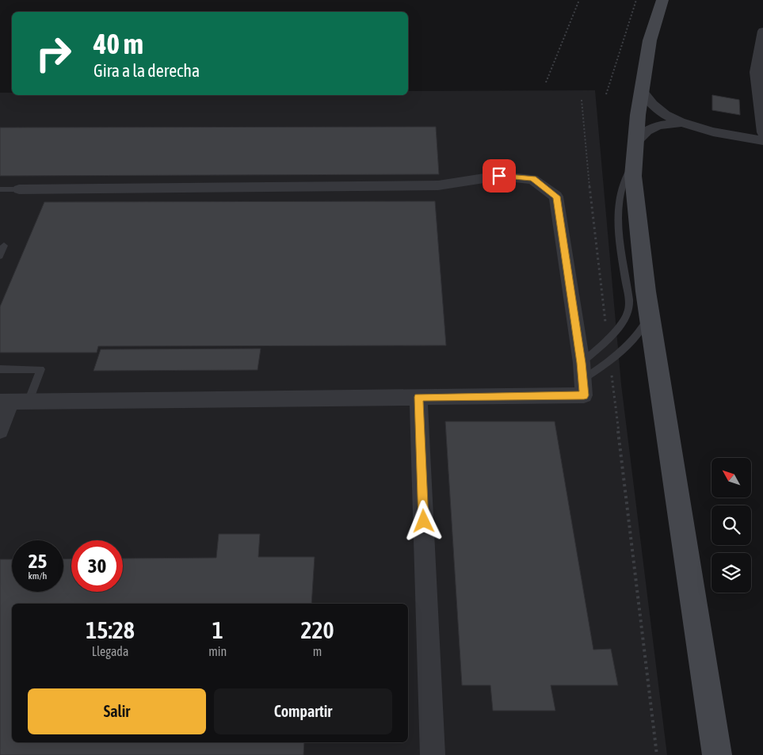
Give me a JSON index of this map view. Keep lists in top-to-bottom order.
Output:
{
  "north": "top left",
  "page": {
    "turn": ["40 m", "Gira a la derecha"],
    "speed": "25 km/h",
    "limit": "30",
    "eta": [
      "15:28",
      "Llegada",
      "1",
      "min",
      "220",
      "m"
    ],
    "buttons": ["Salir", "Compartir"]
  }
}
